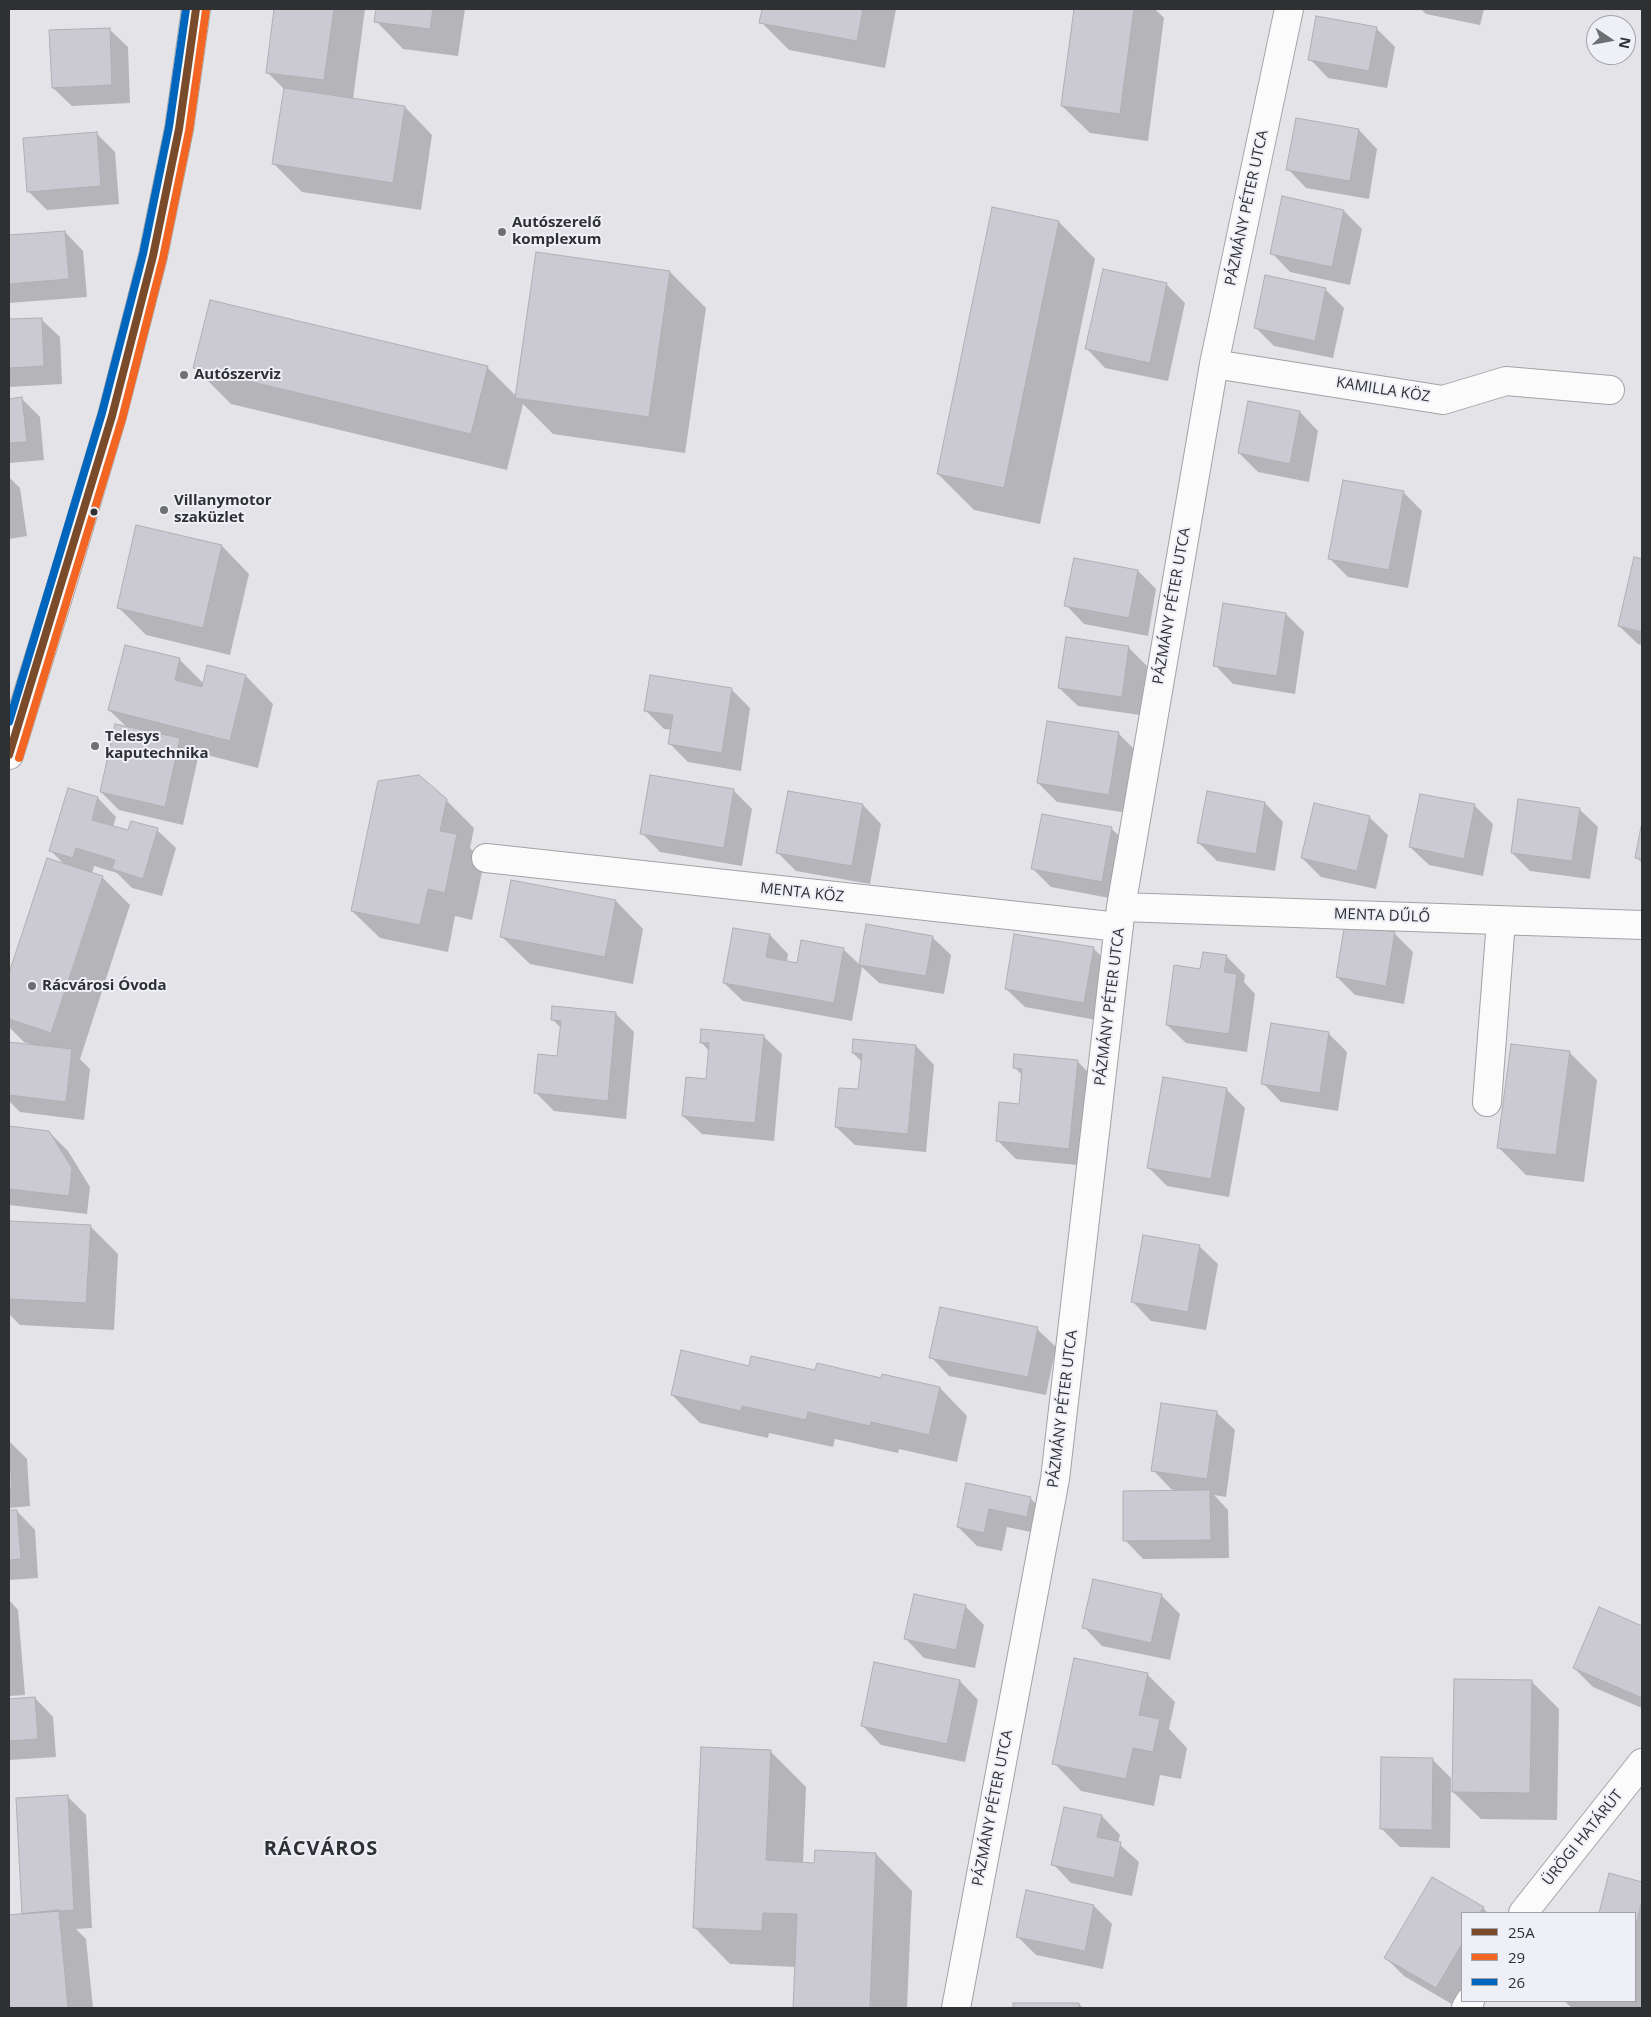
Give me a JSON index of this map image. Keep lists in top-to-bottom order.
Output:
{
  "streets": {
    "street": [
      "PÁZMÁNY PÉTER UTCA",
      "KAMILLA KÖZ",
      "MENTA KÖZ",
      "MENTA DŰLŐ",
      "ÜRÖGI HATÁRÚT"
    ]
  },
  "crossings": [
    ["PÁZMÁNY PÉTER UTCA", "KAMILLA KÖZ"],
    ["PÁZMÁNY PÉTER UTCA", "MENTA KÖZ"],
    ["PÁZMÁNY PÉTER UTCA", "MENTA DŰLŐ"],
    ["MENTA KÖZ", "MENTA DŰLŐ"]
  ],
  "districts": ["RÁCVÁROS"],
  "places": [
    "Autószerelő komplexum",
    "Autószerviz",
    "Villanymotor szaküzlet",
    "Telesys kaputechnika",
    "Rácvárosi Óvoda"
  ],
  "lines": ["transit line 25A", "transit line 26", "transit line 29"],
  "legend": ["25A", "29", "26"],
  "north": "right"
}
